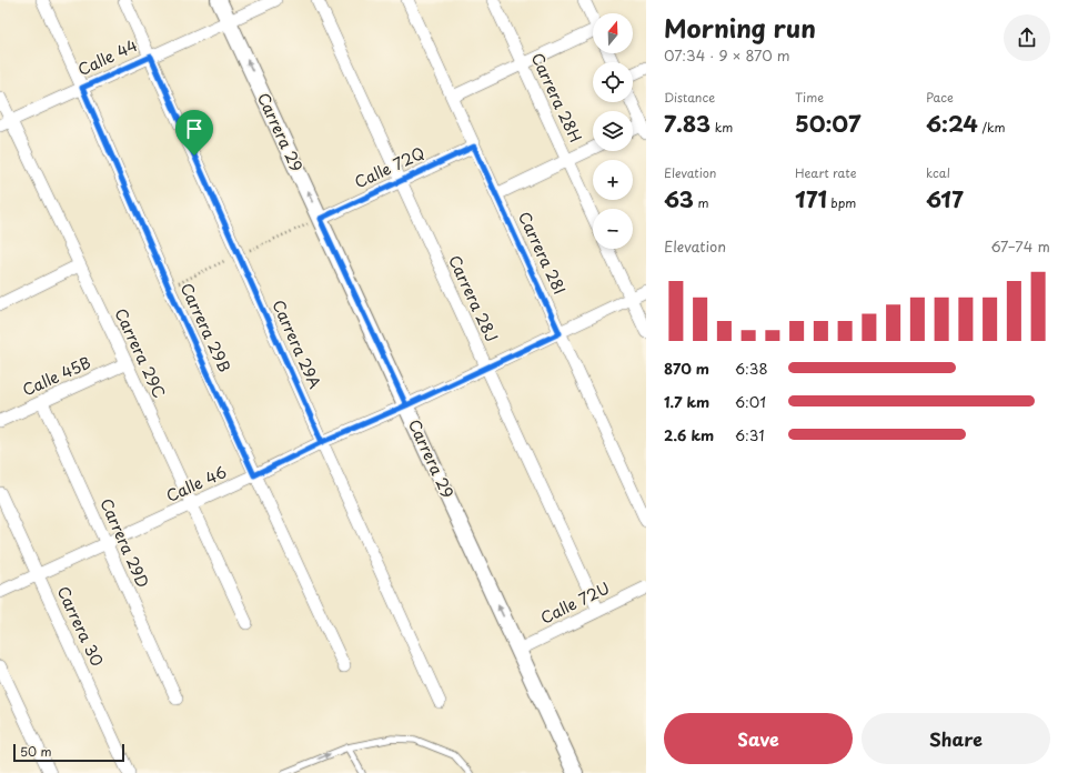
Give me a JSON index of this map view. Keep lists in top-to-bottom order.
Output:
{
  "streets": {
    "street": [
      "Calle 44",
      "Carrera 28H",
      "Carrera 29",
      "Calle 72Q",
      "Carrera 28I",
      "Carrera 28J",
      "Carrera 29B",
      "Carrera 29A",
      "Carrera 29C",
      "Calle 45B",
      "Calle 46",
      "Carrera 29D",
      "Calle 72U",
      "Carrera 30"
    ]
  },
  "crossings": [
    ["Calle 44", "Carrera 29"],
    ["Calle 44", "Carrera 29B"],
    ["Calle 44", "Carrera 29A"],
    ["Calle 44", "Carrera 29C"],
    ["Carrera 29", "Calle 72Q"],
    ["Carrera 29", "Calle 46"],
    ["Carrera 29", "Calle 72U"],
    ["Calle 72Q", "Carrera 28I"],
    ["Calle 72Q", "Carrera 28J"],
    ["Carrera 28I", "Calle 46"],
    ["Carrera 28J", "Calle 46"],
    ["Carrera 28J", "Calle 72U"],
    ["Carrera 29B", "Calle 46"],
    ["Carrera 29A", "Calle 46"],
    ["Carrera 29C", "Calle 45B"],
    ["Carrera 29C", "Calle 46"],
    ["Calle 45B", "Carrera 29D"],
    ["Calle 46", "Carrera 29D"],
    ["Calle 46", "Carrera 30"]
  ],
  "one_way": ["Carrera 29"],
  "scale_bar": "50 m",
  "north": "top",
  "page": {
    "heading": ["Morning run", "07:34 · 9 × 870 m"],
    "map_buttons": ["+", "−"],
    "stats": [
      ["Distance", "7.83 km"],
      ["Time", "50:07"],
      ["Pace", "6:24 /km"],
      ["Elevation", "63 m"],
      ["Heart rate", "171 bpm"],
      ["kcal", "617"]
    ],
    "chart": ["Elevation", "67–74 m"],
    "list": [
      {
        "name": "870 m",
        "note": "6:38"
      },
      {
        "name": "1.7 km",
        "note": "6:01"
      },
      {
        "name": "2.6 km",
        "note": "6:31"
      }
    ],
    "buttons": ["Save", "Share"],
    "scale": "50 m"
  }
}
